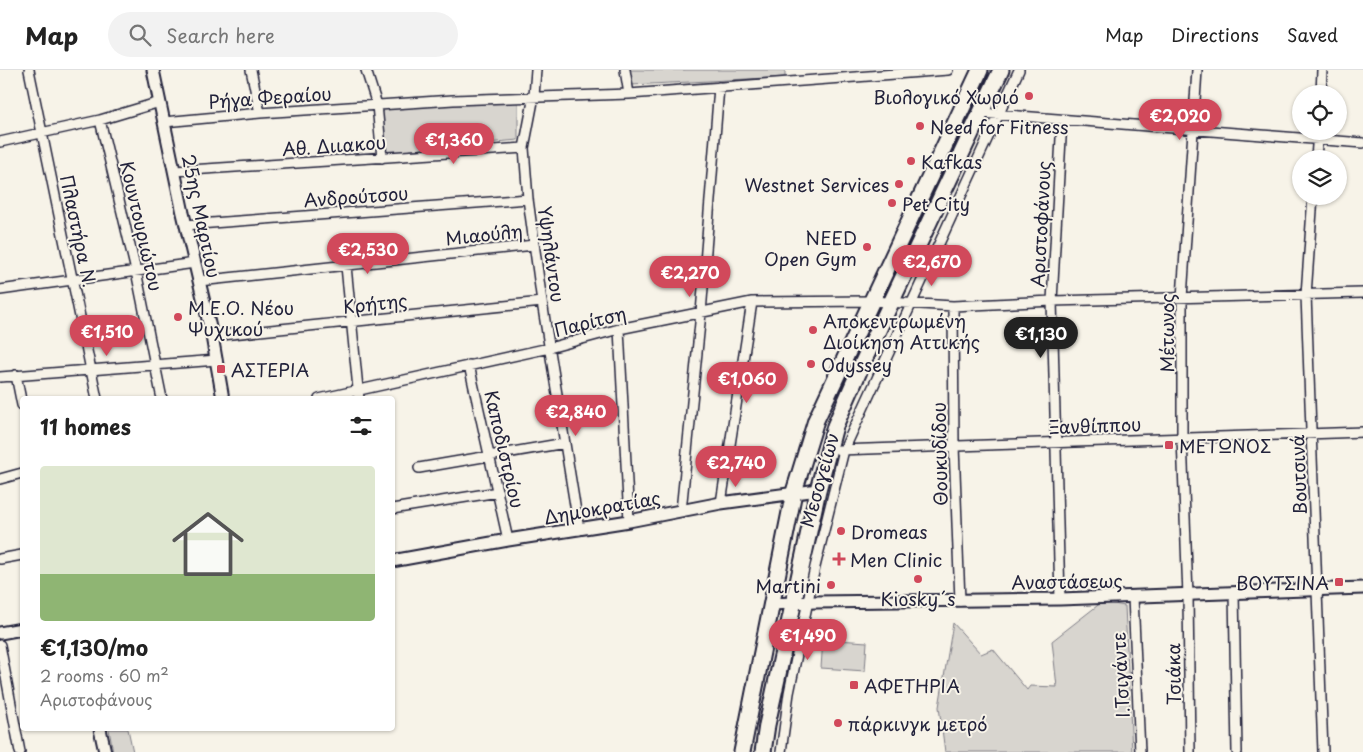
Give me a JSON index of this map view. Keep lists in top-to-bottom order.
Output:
{
  "streets": {
    "main road": ["Μεσογείων"],
    "street": [
      "Ρήγα Φεραίου",
      "Αθ. Διιακου",
      "Ανδρούτσου",
      "25ης Μαρτίου",
      "Αριστοφάνους",
      "Κουντουριώτου",
      "Πλαστήρα Ν.",
      "Μιαούλη",
      "Υψηλάντου",
      "Κρήτης",
      "Παρίτση",
      "Μέτωνος",
      "Ξανθίππου",
      "Καποδιστρίου",
      "Θουκυδίδου",
      "Βουτσινά",
      "Δημοκρατίας",
      "Αναστάσεως",
      "Τσιάκα",
      "Ι.Τσιγάντε"
    ]
  },
  "crossings": [
    ["Ρήγα Φεραίου", "25ης Μαρτίου"],
    ["Ρήγα Φεραίου", "Υψηλάντου"],
    ["Αθ. Διιακου", "25ης Μαρτίου"],
    ["Αθ. Διιακου", "Υψηλάντου"],
    ["Ανδρούτσου", "25ης Μαρτίου"],
    ["Ανδρούτσου", "Υψηλάντου"],
    ["25ης Μαρτίου", "Μιαούλη"],
    ["25ης Μαρτίου", "Κρήτης"],
    ["Αριστοφάνους", "Παρίτση"],
    ["Αριστοφάνους", "Ξανθίππου"],
    ["Αριστοφάνους", "Αναστάσεως"],
    ["Μιαούλη", "Υψηλάντου"],
    ["Υψηλάντου", "Κρήτης"],
    ["Υψηλάντου", "Παρίτση"],
    ["Υψηλάντου", "Δημοκρατίας"],
    ["Παρίτση", "Μέτωνος"],
    ["Παρίτση", "Καποδιστρίου"],
    ["Παρίτση", "Θουκυδίδου"],
    ["Παρίτση", "Βουτσινά"],
    ["Παρίτση", "Μεσογείων"],
    ["Μέτωνος", "Ξανθίππου"],
    ["Μέτωνος", "Αναστάσεως"],
    ["Μέτωνος", "Τσιάκα"],
    ["Ξανθίππου", "Θουκυδίδου"],
    ["Ξανθίππου", "Βουτσινά"],
    ["Ξανθίππου", "Μεσογείων"],
    ["Καποδιστρίου", "Δημοκρατίας"],
    ["Θουκυδίδου", "Αναστάσεως"],
    ["Βουτσινά", "Αναστάσεως"],
    ["Μεσογείων", "Δημοκρατίας"],
    ["Μεσογείων", "Αναστάσεως"],
    ["Αναστάσεως", "Τσιάκα"],
    ["Αναστάσεως", "Ι.Τσιγάντε"]
  ],
  "places": {
    "other": [
      "Βιολογικό Χωριό",
      "Need for Fitness",
      "Kafkas",
      "Westnet Services",
      "Pet City",
      "NEED Open Gym",
      "Μ.Ε.Ο. Νέου Ψυχικού",
      "Αποκεντρωμένη Διοίκηση Αττικής",
      "Odyssey",
      "Dromeas",
      "Kiosky´s",
      "Martini",
      "πάρκινγκ μετρό"
    ],
    "transit": [
      "ΑΣΤΕΡΙΑ",
      "ΜΕΤΩΝΟΣ",
      "ΒΟΥΤΣΙΝΑ",
      "ΑΦΕΤΗΡΙΑ"
    ],
    "health": ["Men Clinic"]
  },
  "page": {
    "header": "Map",
    "search": "Search here",
    "nav": ["Map", "Directions", "Saved"],
    "price": [
      "€2,020",
      "€1,360",
      "€2,530",
      "€2,670",
      "€2,270",
      "€1,510",
      "€1,130",
      "€1,060",
      "€2,840",
      "€2,740",
      "€1,490"
    ],
    "heading": "11 homes",
    "list": [
      {
        "name": "€1,130/mo",
        "note": "2 rooms · 60 m² · Αριστοφάνους"
      }
    ]
  }
}
